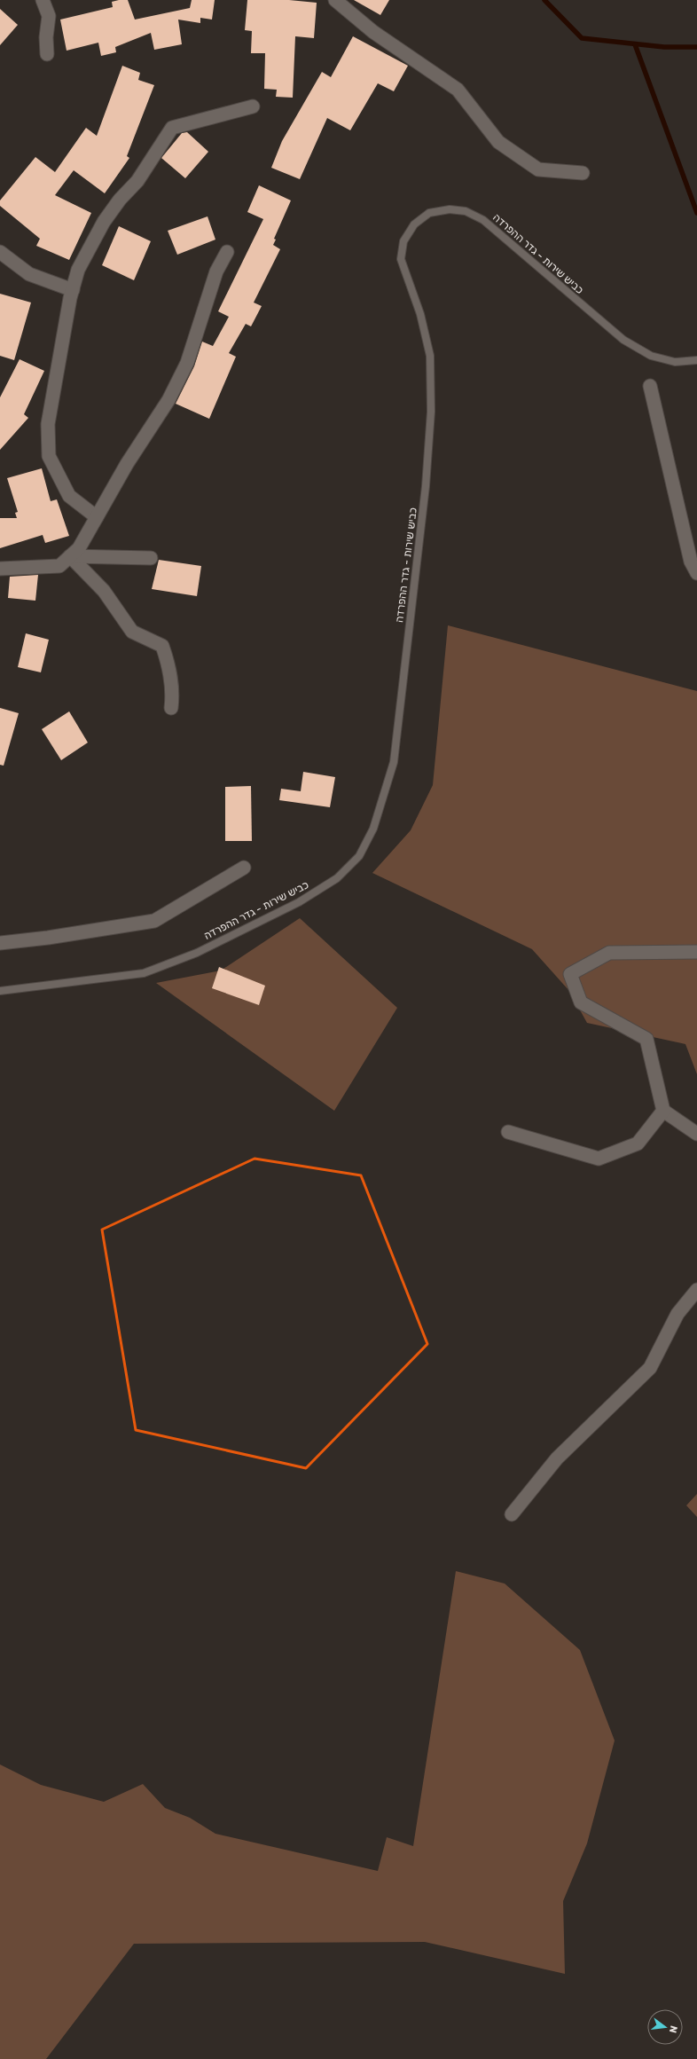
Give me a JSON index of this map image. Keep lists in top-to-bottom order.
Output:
{
  "streets": {
    "lane": ["כביש שירות - גדר ההפרדה"]
  },
  "north": "right"
}
